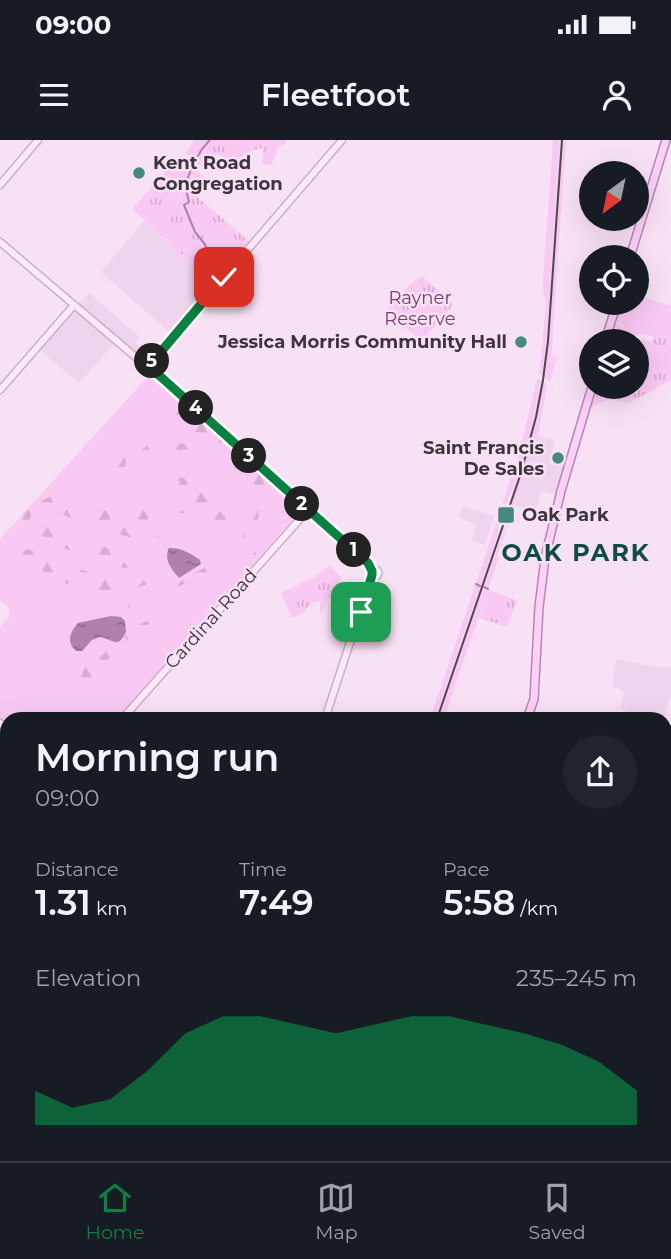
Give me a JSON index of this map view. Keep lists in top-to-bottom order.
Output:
{
  "streets": {
    "street": ["Cardinal Road"]
  },
  "districts": ["OAK PARK"],
  "parks": ["Rayner Reserve"],
  "places": {
    "other": ["Kent Road Congregation", "Jessica Morris Community Hall", "Saint Francis De Sales"],
    "transit": ["Oak Park"]
  },
  "north": "bottom left",
  "page": {
    "status": "09:00",
    "header": "Fleetfoot",
    "pins": [
      "5",
      "4",
      "3",
      "2",
      "1"
    ],
    "heading": ["Morning run", "09:00"],
    "stats": [
      ["Distance", "1.31 km"],
      ["Time", "7:49"],
      ["Pace", "5:58 /km"]
    ],
    "chart": ["Elevation", "235–245 m"],
    "tabs": ["Home", "Map", "Saved"]
  }
}
